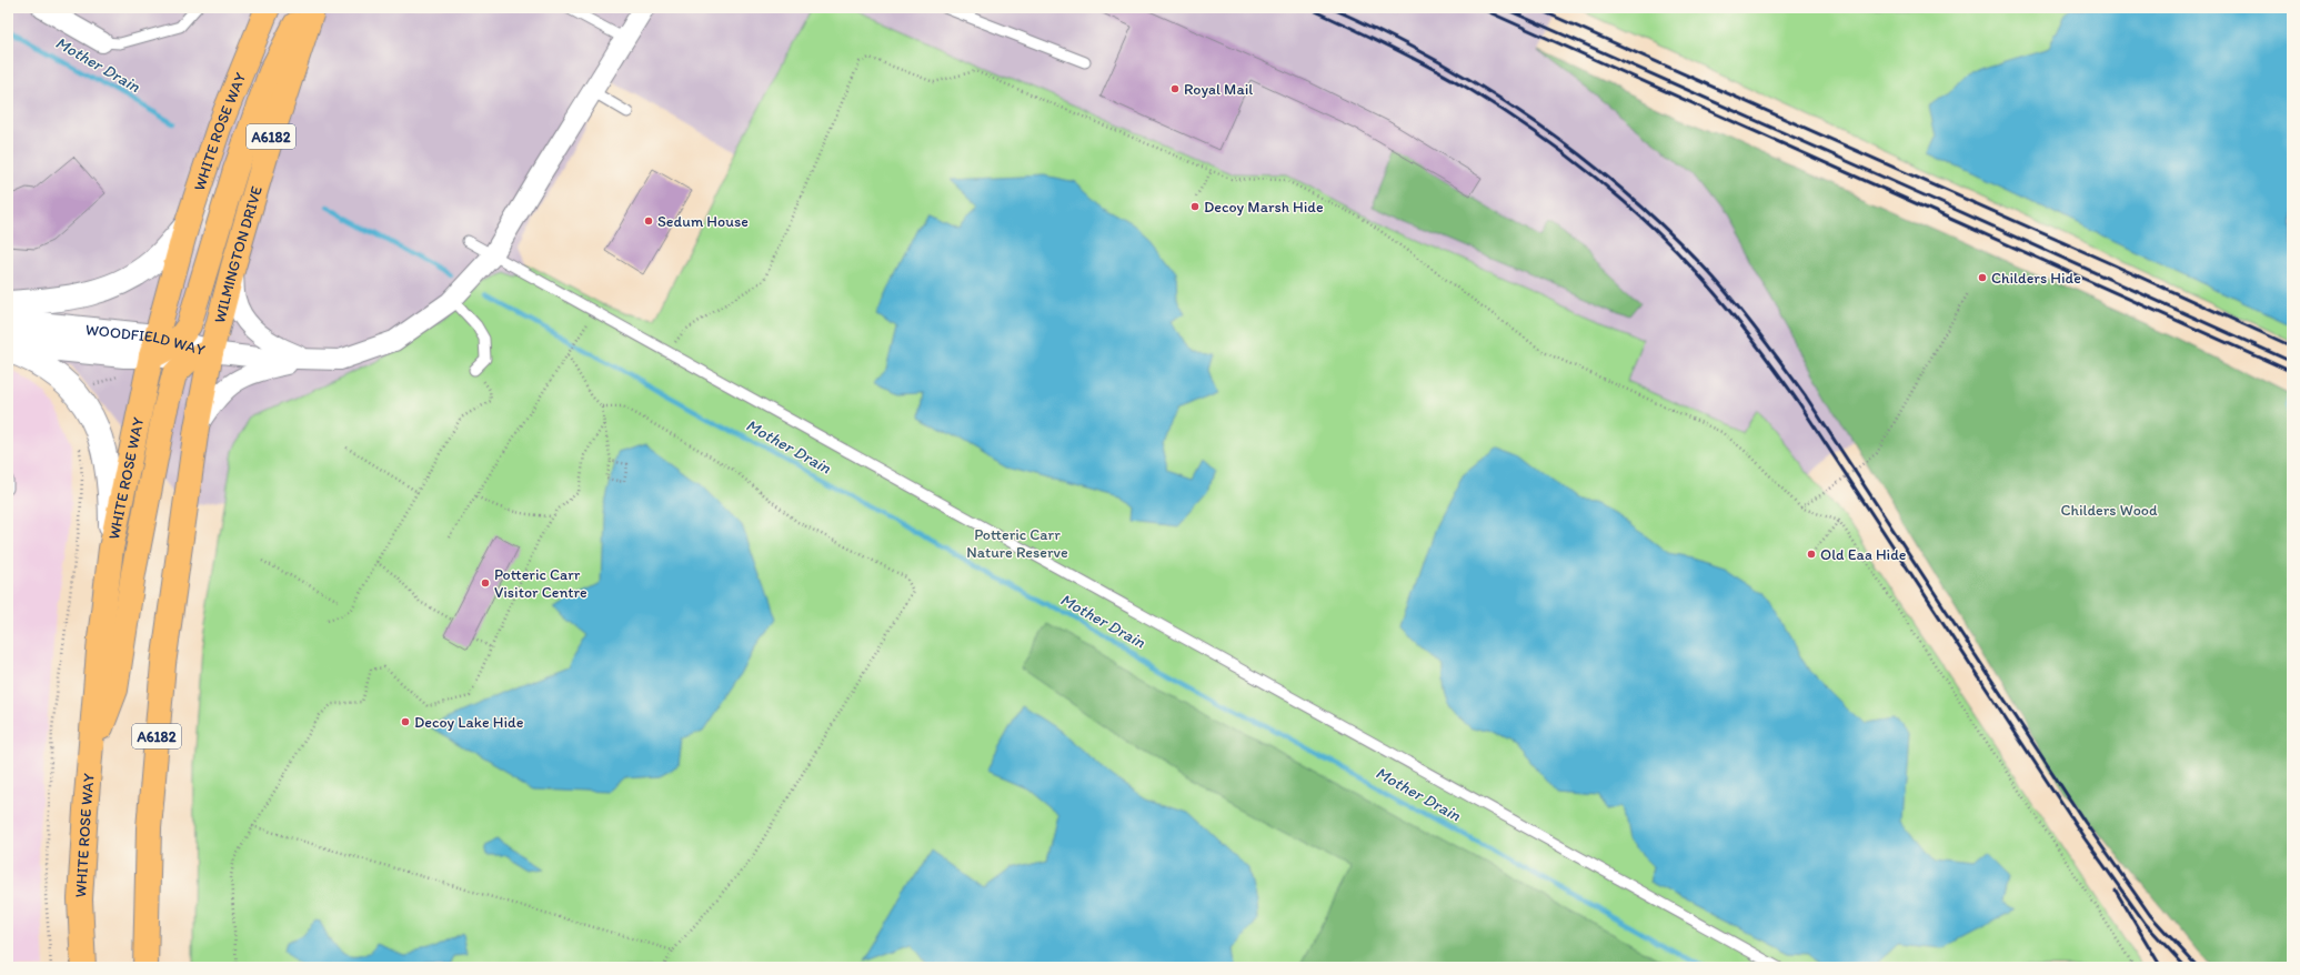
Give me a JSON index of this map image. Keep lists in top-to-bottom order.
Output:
{
  "streets": {
    "highway": ["WHITE ROSE WAY", "A6182", "WILMINGTON DRIVE"],
    "street": ["WOODFIELD WAY"]
  },
  "crossings": [
    ["WHITE ROSE WAY", "WOODFIELD WAY"],
    ["WILMINGTON DRIVE", "WOODFIELD WAY"]
  ],
  "water": ["Mother Drain"],
  "parks": ["Childers Wood", "Potteric Carr Nature Reserve"],
  "places": [
    "Royal Mail",
    "Decoy Marsh Hide",
    "Sedum House",
    "Childers Hide",
    "Old Eaa Hide",
    "Potteric Carr Visitor Centre",
    "Decoy Lake Hide"
  ]
}
